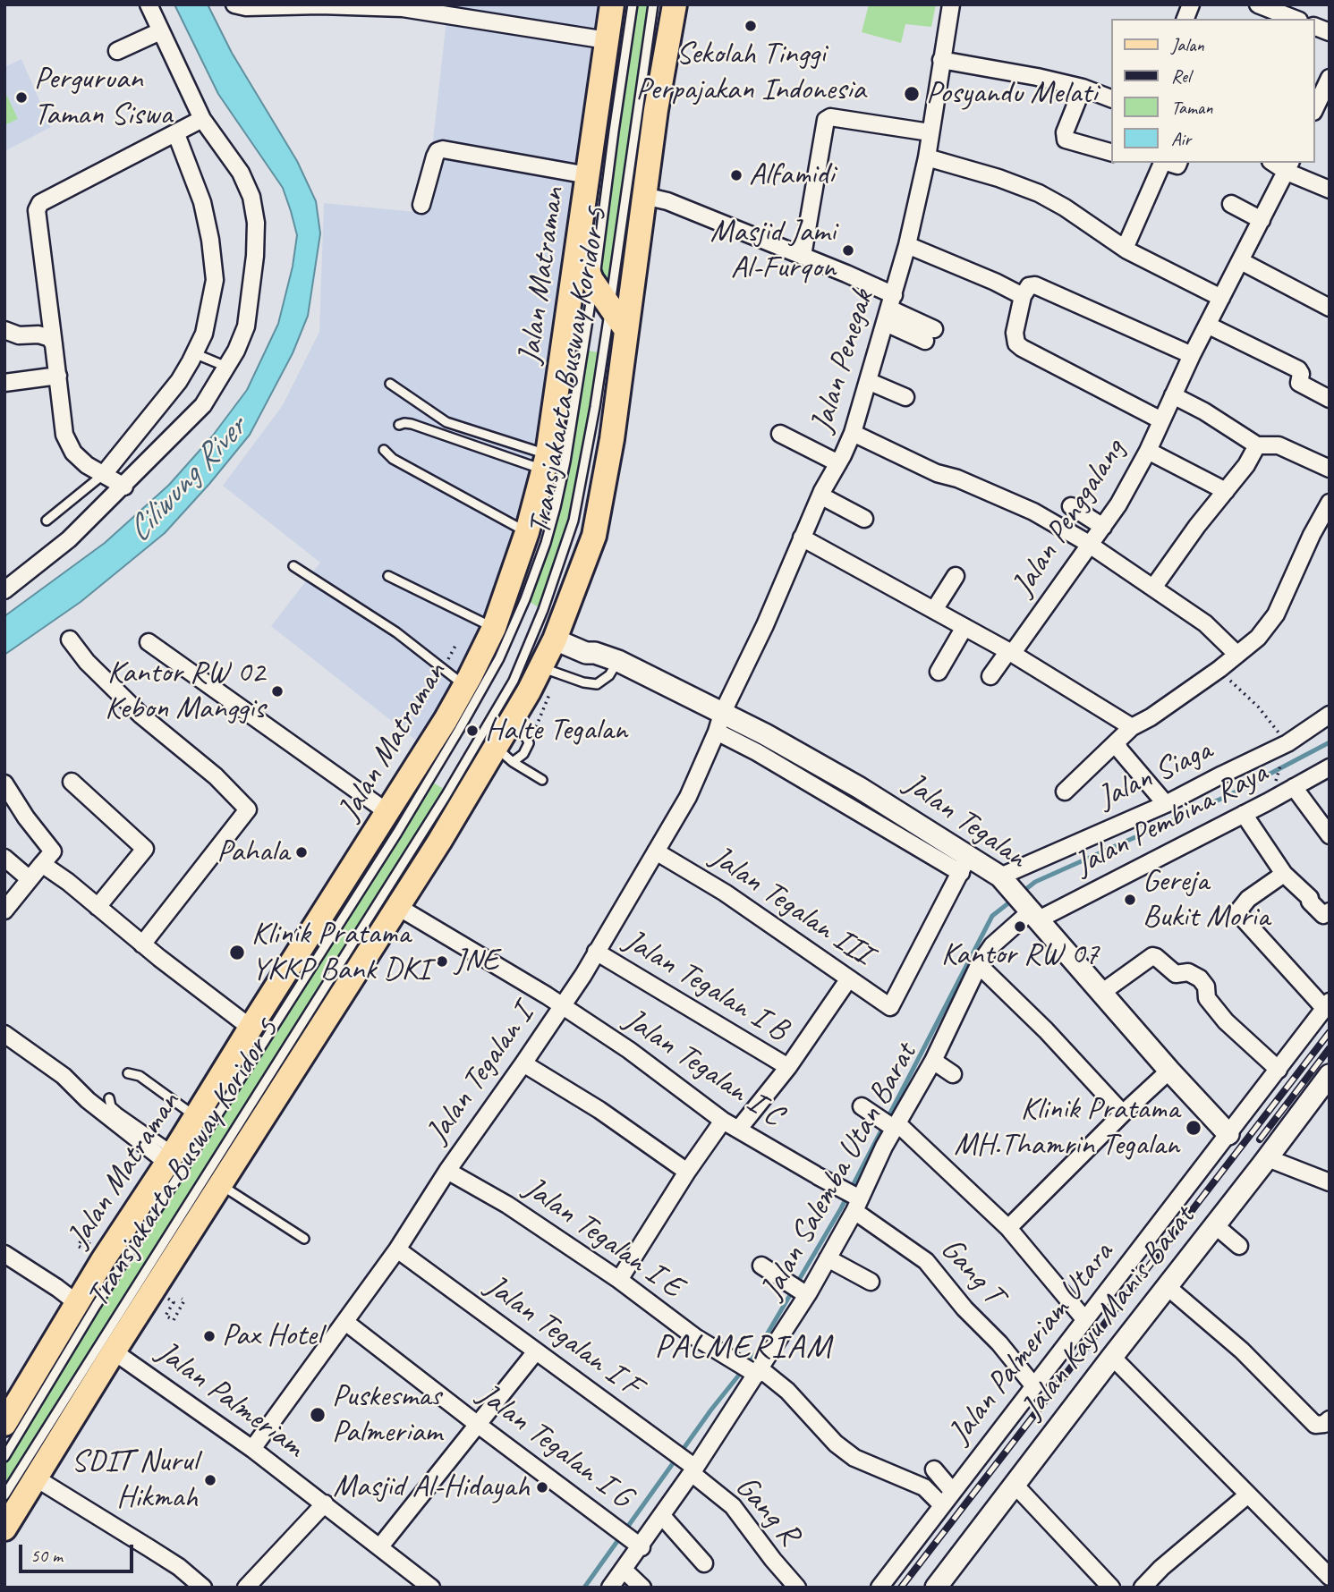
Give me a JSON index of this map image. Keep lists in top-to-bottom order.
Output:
{
  "streets": {
    "main road": ["Jalan Matraman"],
    "street": [
      "Jalan Penegak",
      "Jalan Penggalang",
      "Jalan Siaga",
      "Jalan Pembina Raya",
      "Jalan Tegalan",
      "Jalan Tegalan III",
      "Jalan Tegalan I B",
      "Jalan Tegalan I C",
      "Jalan Tegalan I",
      "Jalan Salemba Utan Barat",
      "Jalan Tegalan I E",
      "Gang T",
      "Jalan Kayu Manis Barat",
      "Jalan Tegalan I F",
      "Jalan Palmeriam Utara",
      "Jalan Palmeriam",
      "Jalan Tegalan I G",
      "Gang R"
    ],
    "lane": ["Transjakarta Busway Koridor 5"]
  },
  "crossings": [
    ["Jalan Matraman", "Transjakarta Busway Koridor 5"],
    ["Jalan Penegak", "Jalan Tegalan"],
    ["Jalan Penegak", "Jalan Tegalan I"],
    ["Jalan Siaga", "Jalan Tegalan"],
    ["Jalan Pembina Raya", "Jalan Tegalan"],
    ["Jalan Pembina Raya", "Jalan Salemba Utan Barat"],
    ["Jalan Tegalan", "Jalan Tegalan III"],
    ["Jalan Tegalan", "Jalan Tegalan I"],
    ["Jalan Tegalan", "Jalan Salemba Utan Barat"],
    ["Jalan Tegalan", "Jalan Palmeriam Utara"],
    ["Jalan Tegalan III", "Jalan Tegalan I"],
    ["Jalan Tegalan I B", "Jalan Tegalan I"],
    ["Jalan Tegalan I C", "Jalan Tegalan I"],
    ["Jalan Tegalan I C", "Jalan Salemba Utan Barat"],
    ["Jalan Tegalan I C", "Gang T"],
    ["Jalan Tegalan I", "Jalan Tegalan I E"],
    ["Jalan Tegalan I", "Jalan Tegalan I F"],
    ["Jalan Tegalan I", "Jalan Palmeriam"],
    ["Jalan Tegalan I", "Jalan Tegalan I G"],
    ["Jalan Salemba Utan Barat", "Jalan Tegalan I E"],
    ["Jalan Salemba Utan Barat", "Gang T"],
    ["Jalan Salemba Utan Barat", "Jalan Tegalan I F"],
    ["Jalan Salemba Utan Barat", "Jalan Tegalan I G"],
    ["Jalan Salemba Utan Barat", "Gang R"],
    ["Jalan Tegalan I E", "Jalan Palmeriam Utara"],
    ["Gang T", "Jalan Palmeriam Utara"],
    ["Jalan Tegalan I F", "Gang R"]
  ],
  "districts": ["PALMERIAM"],
  "water": ["Ciliwung River"],
  "places": [
    "Sekolah Tinggi Perpajakan Indonesia",
    "Posyandu Melati",
    "Perguruan Taman Siswa",
    "Alfamidi",
    "Masjid Jami Al-Furqon",
    "Kantor RW 02 Kebon Manggis",
    "Halte Tegalan",
    "Pahala",
    "Gereja Bukit Moria",
    "Kantor RW 07",
    "Klinik Pratama YKKP Bank DKI",
    "JNE",
    "Klinik Pratama MH.Thamrin Tegalan",
    "Pax Hotel",
    "Puskesmas Palmeriam",
    "SDIT Nurul Hikmah",
    "Masjid Al-Hidayah"
  ],
  "legend": [
    "Jalan",
    "Rel",
    "Taman",
    "Air"
  ],
  "scale_bar": "50 m"
}
